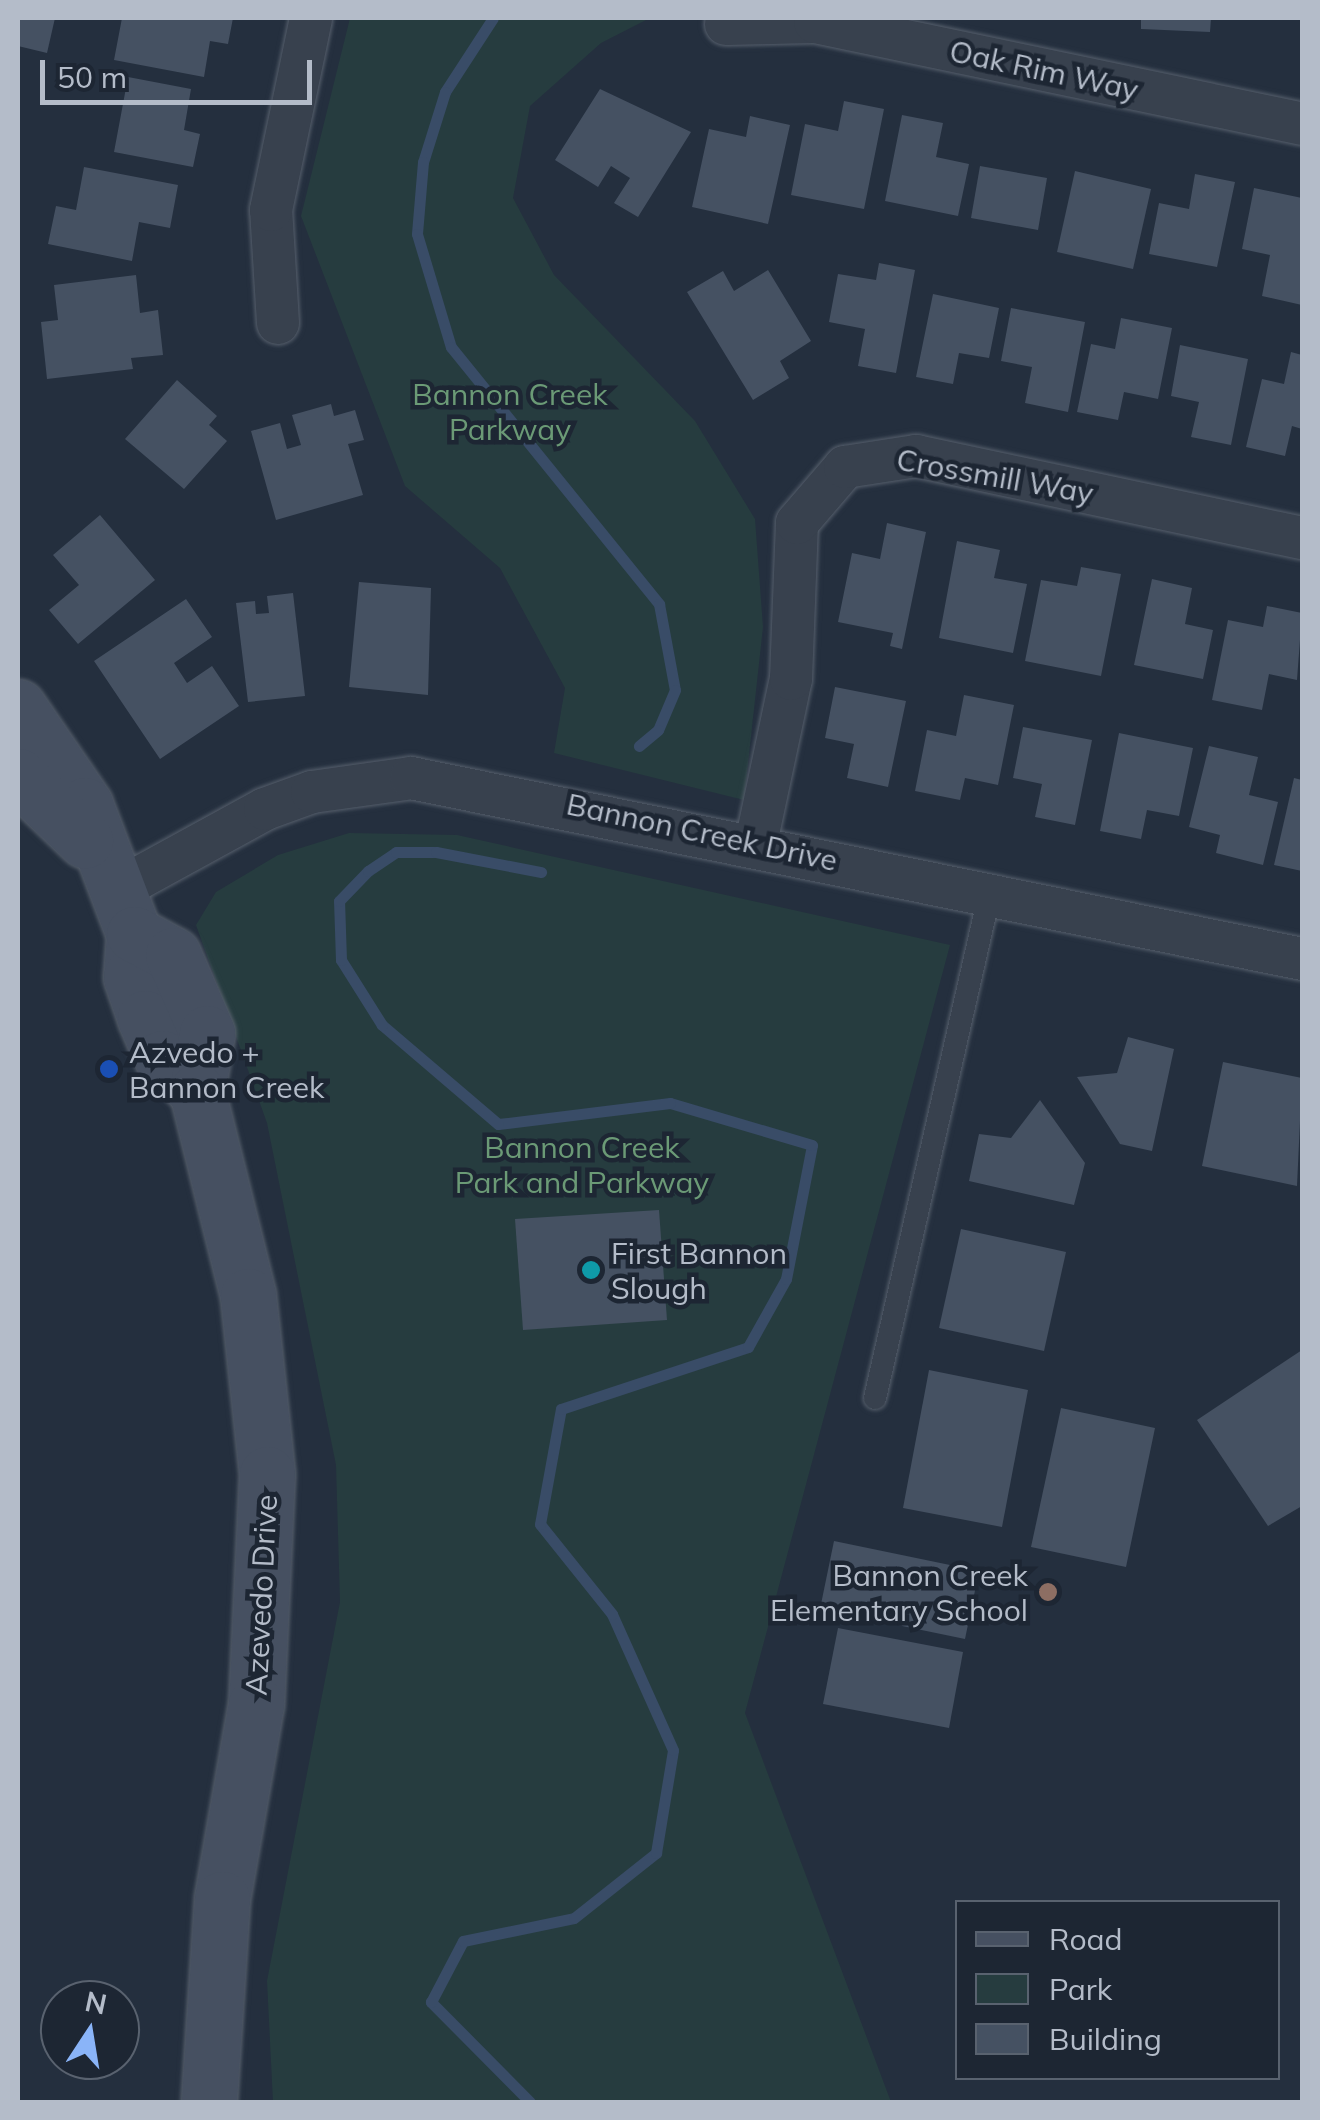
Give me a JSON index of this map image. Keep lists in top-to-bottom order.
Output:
{
  "streets": {
    "street": [
      "Oak Rim Way",
      "Crossmill Way",
      "Bannon Creek Drive",
      "Azevedo Drive"
    ]
  },
  "crossings": [
    ["Crossmill Way", "Bannon Creek Drive"],
    ["Bannon Creek Drive", "Azevedo Drive"]
  ],
  "parks": ["Bannon Creek Parkway", "Bannon Creek Park and Parkway"],
  "places": ["Azvedo + Bannon Creek", "First Bannon Slough", "Bannon Creek Elementary School"],
  "legend": ["Road", "Park", "Building"],
  "scale_bar": "50 m",
  "north": "top"
}
